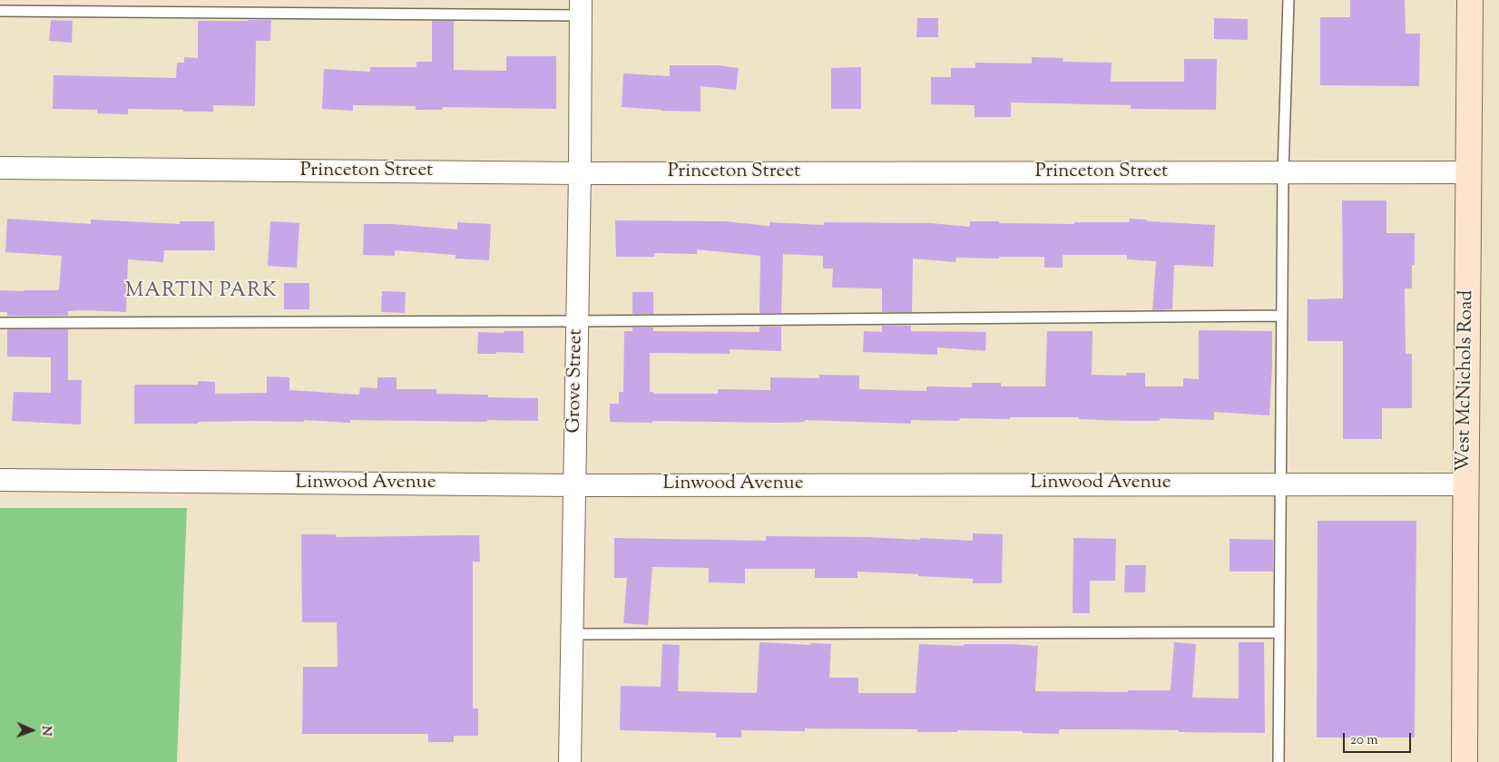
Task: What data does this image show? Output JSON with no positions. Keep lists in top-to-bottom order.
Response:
{
  "streets": {
    "main road": ["West McNichols Road"],
    "street": ["Princeton Street", "Grove Street", "Linwood Avenue"]
  },
  "crossings": [
    ["Princeton Street", "Grove Street"],
    ["Princeton Street", "West McNichols Road"],
    ["Grove Street", "Linwood Avenue"],
    ["West McNichols Road", "Linwood Avenue"]
  ],
  "districts": ["MARTIN PARK"],
  "scale_bar": "20 m",
  "north": "right"
}
